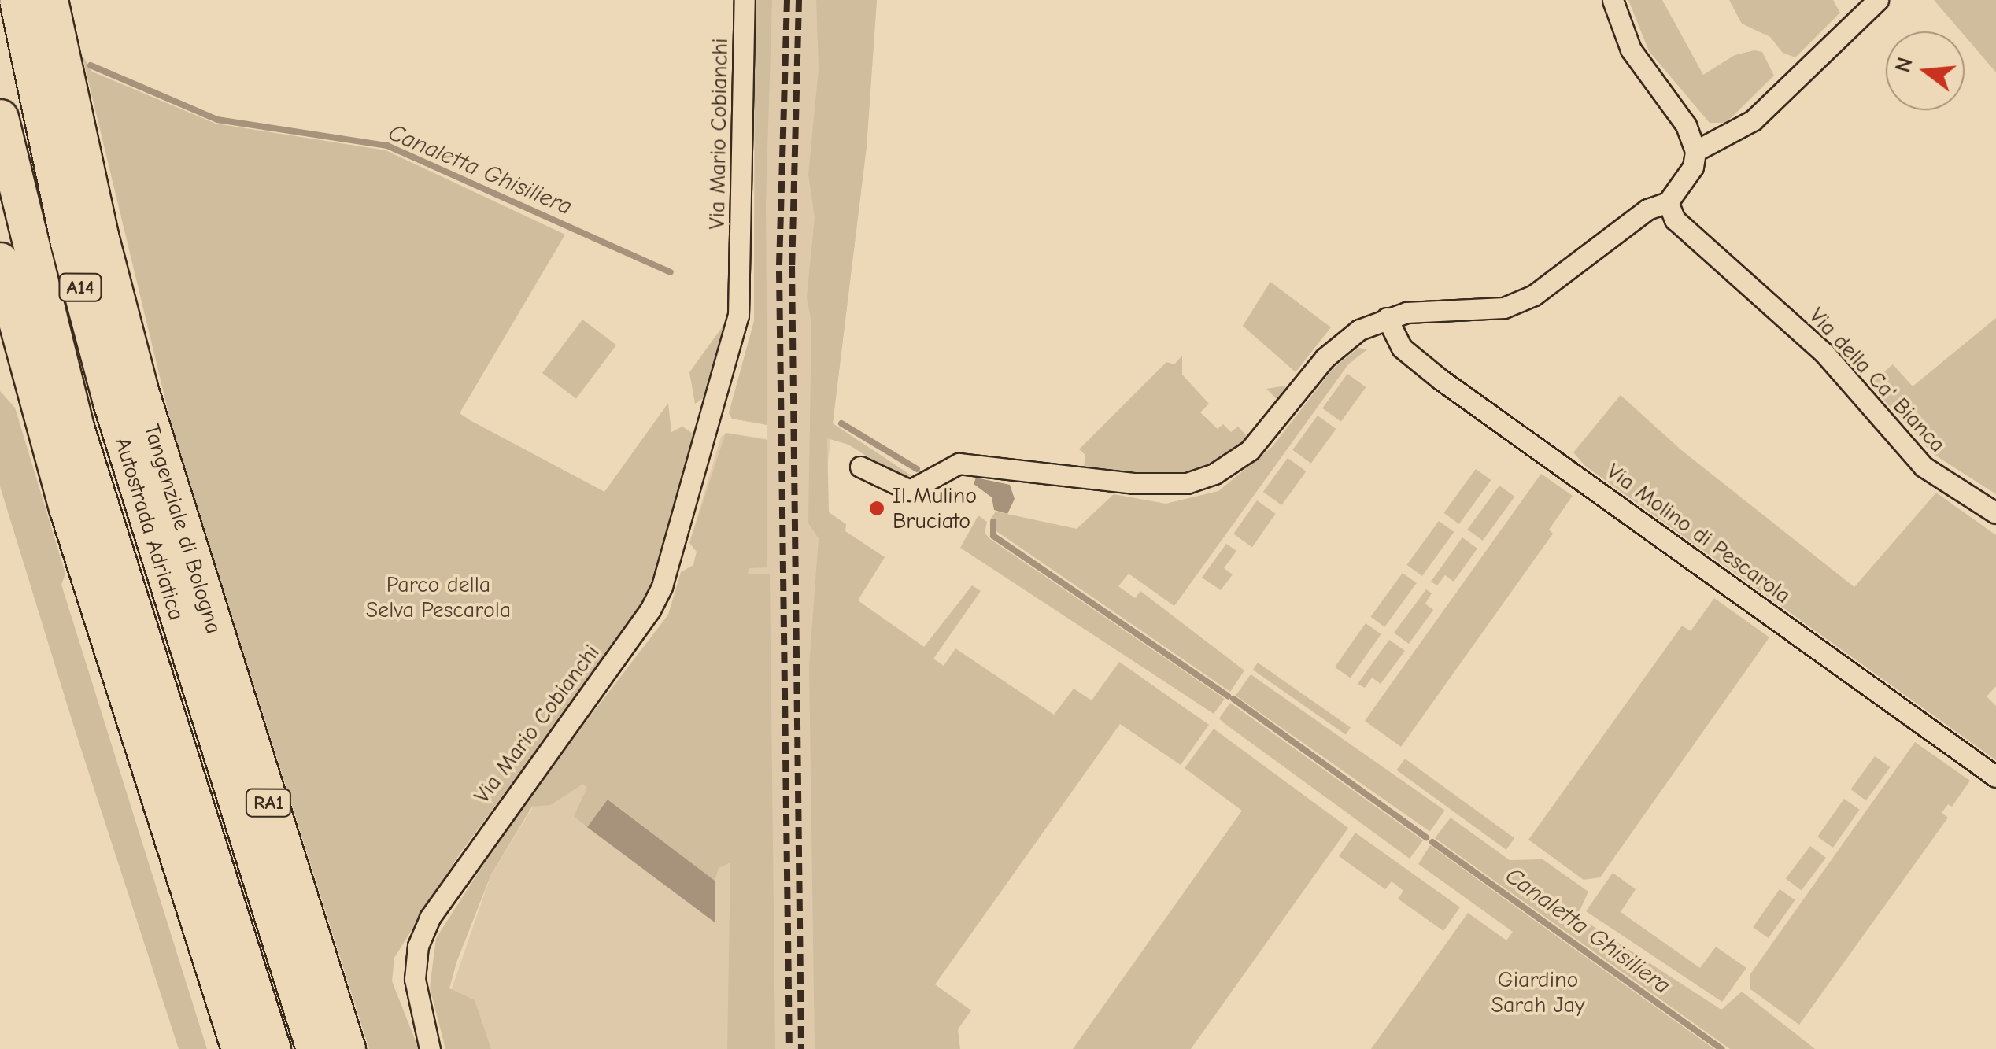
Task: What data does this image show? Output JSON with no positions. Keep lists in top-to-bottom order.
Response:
{
  "streets": {
    "highway": [
      "A14",
      "Autostrada Adriatica",
      "Tangenziale di Bologna",
      "RA1"
    ],
    "street": ["Via Mario Cobianchi", "Via della Ca' Bianca", "Via Molino di Pescarola"]
  },
  "water": ["Canaletta Ghisiliera"],
  "parks": ["Parco della Selva Pescarola", "Giardino Sarah Jay"],
  "places": ["Il Mulino Bruciato"],
  "north": "left"
}
